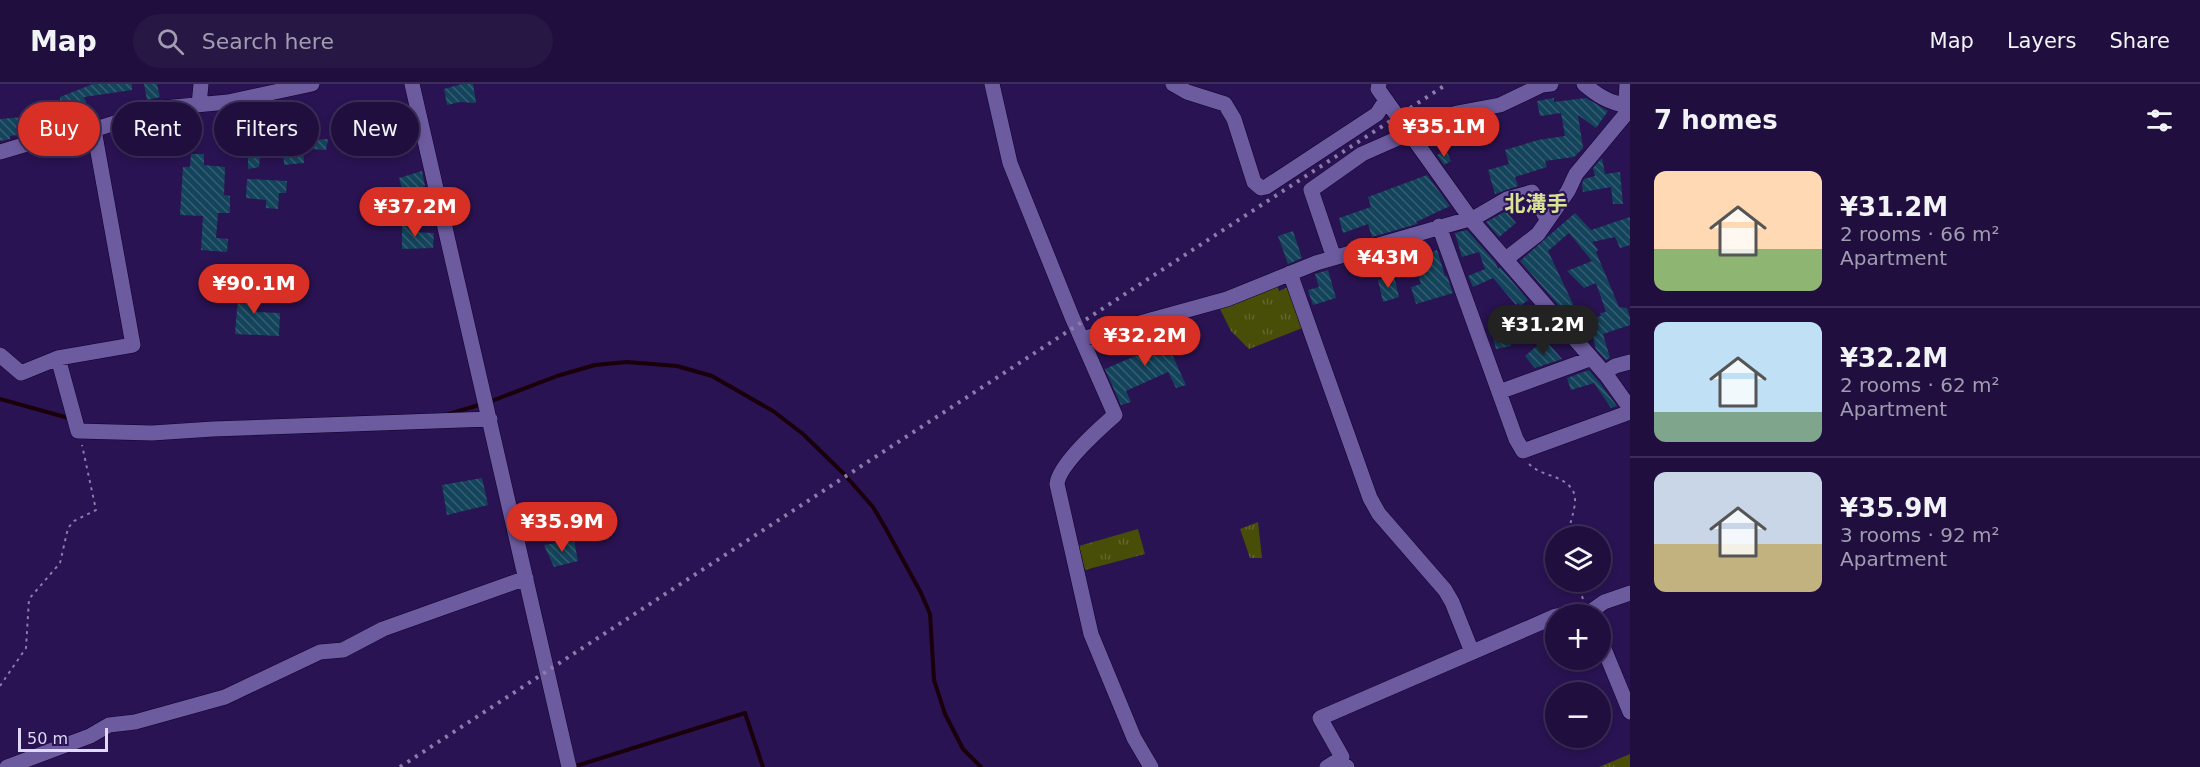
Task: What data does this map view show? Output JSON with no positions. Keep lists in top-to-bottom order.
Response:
{
  "districts": ["北溝手"],
  "scale_bar": "50 m",
  "page": {
    "header": "Map",
    "search": "Search here",
    "nav": ["Map", "Layers", "Share"],
    "heading": "7 homes",
    "chip": [
      "Buy",
      "Rent",
      "Filters",
      "New"
    ],
    "price": [
      "¥35.1M",
      "¥37.2M",
      "¥43M",
      "¥90.1M",
      "¥31.2M",
      "¥32.2M",
      "¥35.9M"
    ],
    "list": [
      {
        "name": "¥31.2M",
        "note": "2 rooms · 66 m² · Apartment"
      },
      {
        "name": "¥32.2M",
        "note": "2 rooms · 62 m² · Apartment"
      },
      {
        "name": "¥35.9M",
        "note": "3 rooms · 92 m² · Apartment"
      }
    ],
    "map_buttons": ["+", "−"],
    "scale": "50 m"
  }
}
